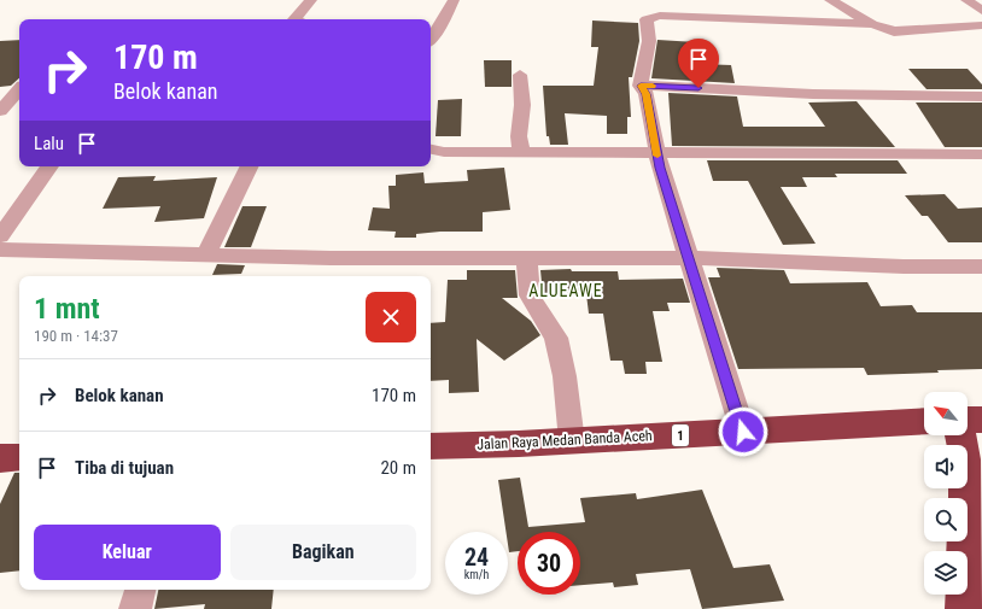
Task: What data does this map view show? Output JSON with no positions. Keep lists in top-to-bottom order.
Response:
{
  "streets": {
    "highway": ["1", "Jalan Raya Medan Banda Aceh"]
  },
  "districts": ["ALUEAWE"],
  "north": "top left",
  "page": {
    "turn": ["170 m", "Belok kanan"],
    "then": "Lalu",
    "heading": ["1 mnt", "190 m · 14:37"],
    "list": [
      {
        "name": "Belok kanan",
        "value": "170 m"
      },
      {
        "name": "Tiba di tujuan",
        "value": "20 m"
      }
    ],
    "buttons": ["Keluar", "Bagikan"],
    "speed": "24 km/h",
    "limit": "30"
  }
}
